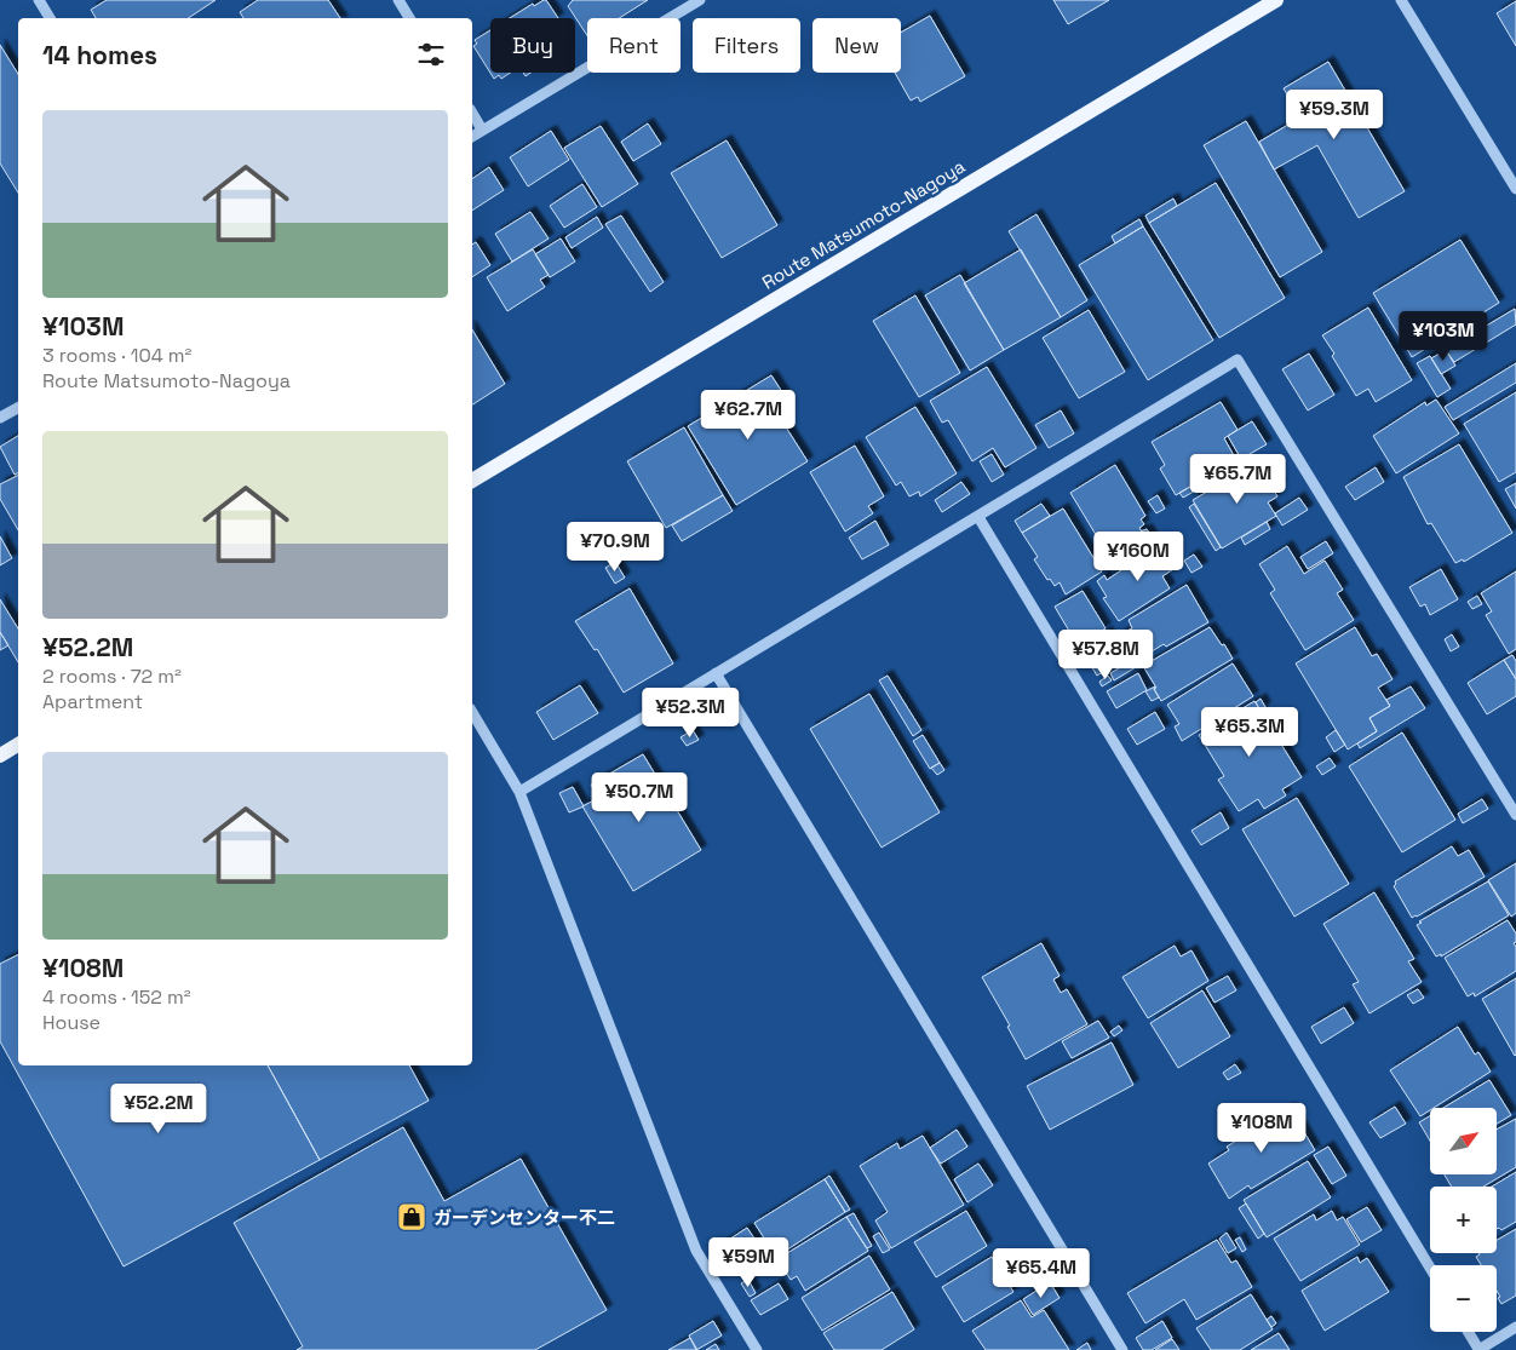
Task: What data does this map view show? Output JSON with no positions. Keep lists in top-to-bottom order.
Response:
{
  "streets": {
    "main road": ["Route Matsumoto-Nagoya"]
  },
  "places": {
    "shop": ["ガーデンセンター不二"]
  },
  "north": "top right",
  "page": {
    "chip": [
      "Buy",
      "Rent",
      "Filters",
      "New"
    ],
    "heading": "14 homes",
    "price": [
      "¥59.3M",
      "¥103M",
      "¥62.7M",
      "¥65.7M",
      "¥70.9M",
      "¥160M",
      "¥57.8M",
      "¥52.3M",
      "¥65.3M",
      "¥50.7M",
      "¥52.2M",
      "¥108M",
      "¥59M",
      "¥65.4M"
    ],
    "list": [
      {
        "name": "¥103M",
        "note": "3 rooms · 104 m² · Route Matsumoto-Nagoya"
      },
      {
        "name": "¥52.2M",
        "note": "2 rooms · 72 m² · Apartment"
      },
      {
        "name": "¥108M",
        "note": "4 rooms · 152 m² · House"
      }
    ],
    "map_buttons": ["+", "−"]
  }
}
